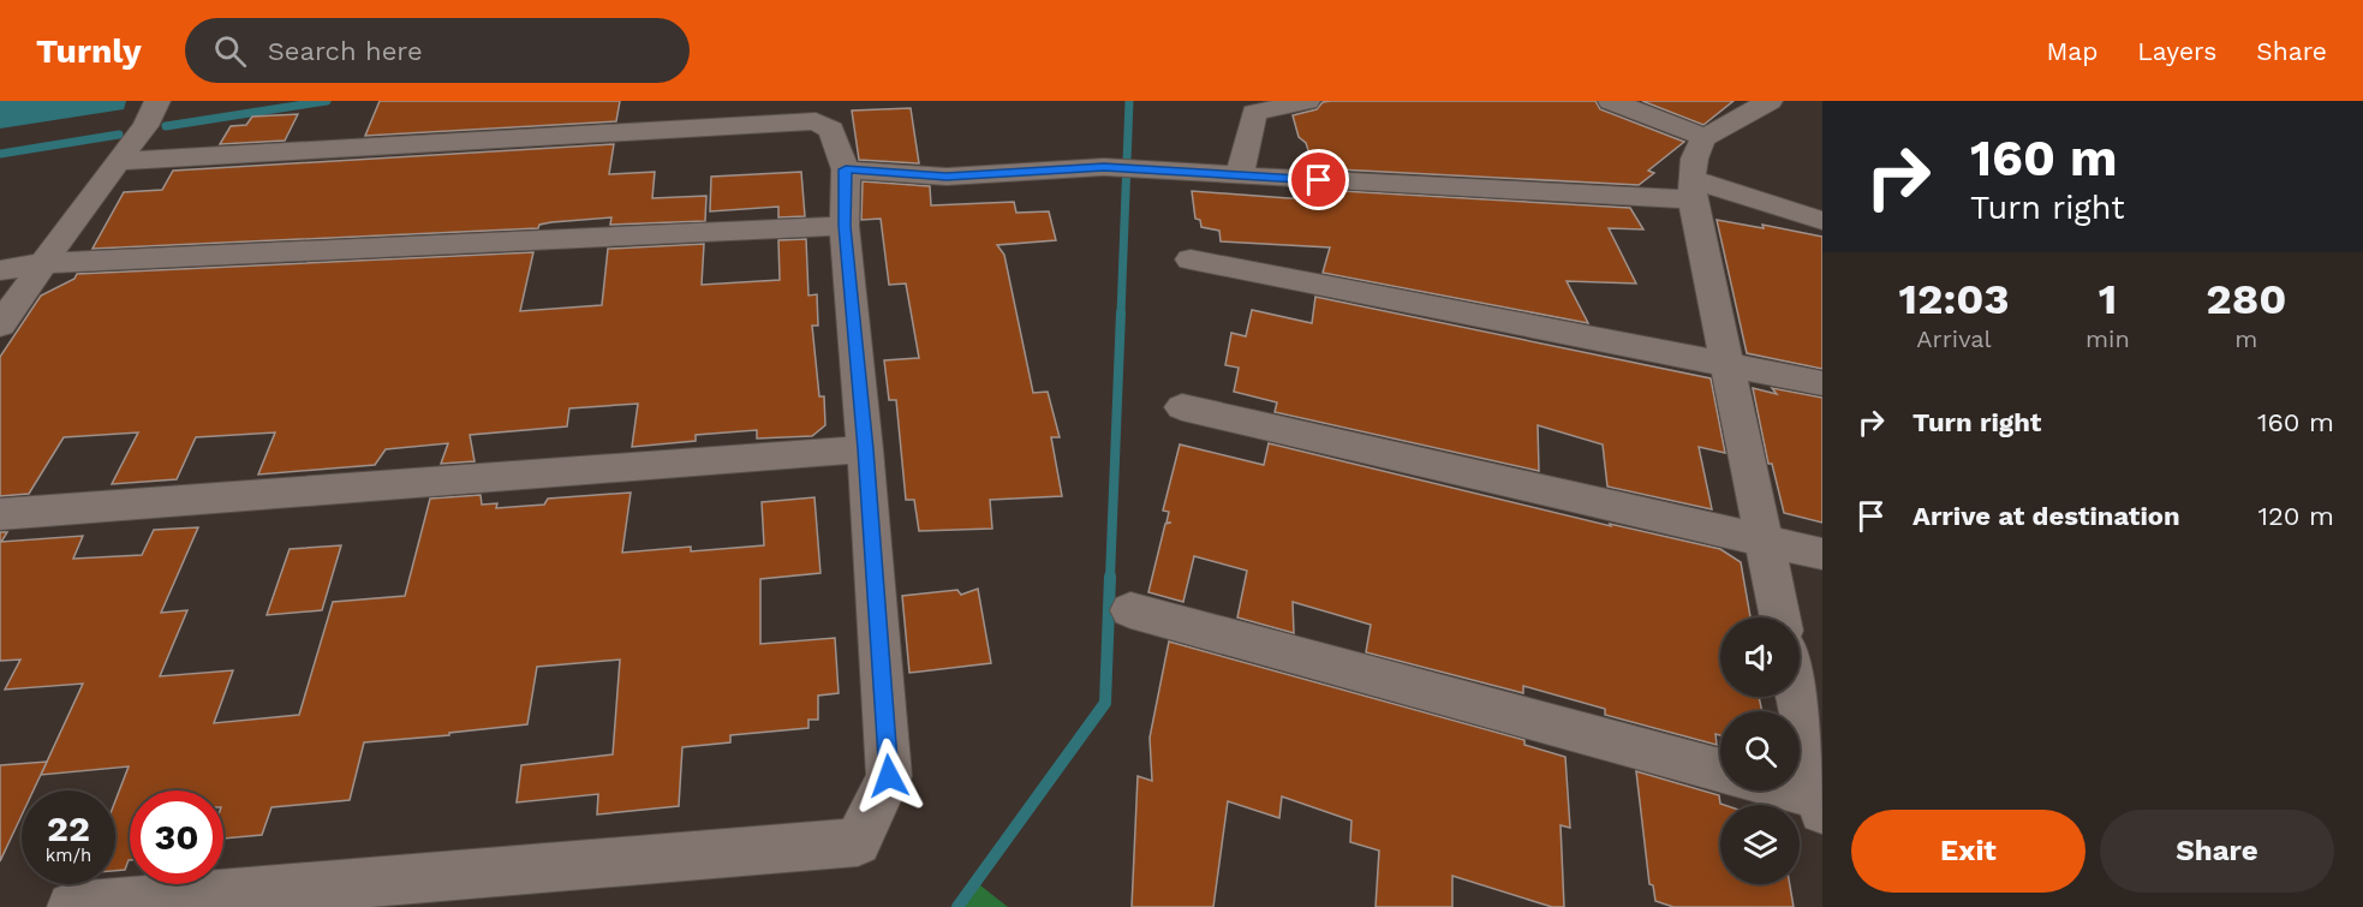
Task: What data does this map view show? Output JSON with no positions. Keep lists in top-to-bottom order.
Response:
{
  "page": {
    "header": "Turnly",
    "search": "Search here",
    "nav": ["Map", "Layers", "Share"],
    "turn": ["160 m", "Turn right"],
    "eta": [
      "12:03",
      "Arrival",
      "1",
      "min",
      "280",
      "m"
    ],
    "list": [
      {
        "name": "Turn right",
        "value": "160 m"
      },
      {
        "name": "Arrive at destination",
        "value": "120 m"
      }
    ],
    "speed": "22 km/h",
    "limit": "30",
    "buttons": ["Exit", "Share"]
  }
}
